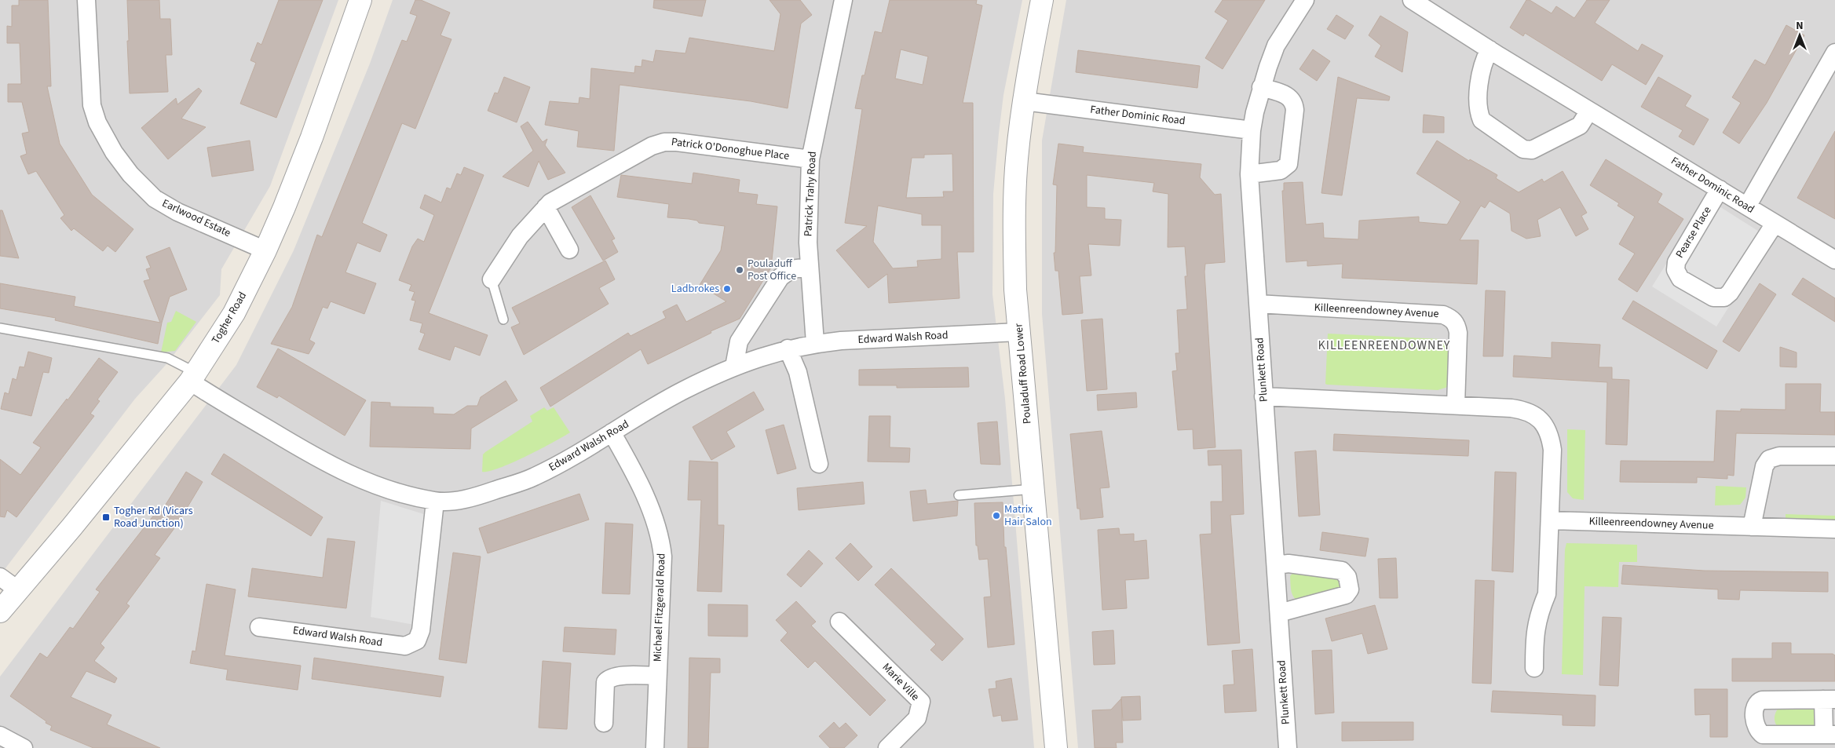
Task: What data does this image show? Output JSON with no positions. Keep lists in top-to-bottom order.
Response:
{
  "streets": {
    "street": [
      "Father Dominic Road",
      "Patrick O'Donoghue Place",
      "Patrick Trahy Road",
      "Earlwood Estate",
      "Pearse Place",
      "Killeenreendowney Avenue",
      "Togher Road",
      "Edward Walsh Road",
      "Plunkett Road",
      "Pouladuff Road Lower",
      "Michael Fitzgerald Road",
      "Marie Ville"
    ]
  },
  "crossings": [
    ["Father Dominic Road", "Pearse Place"],
    ["Father Dominic Road", "Pouladuff Road Lower"],
    ["Patrick O'Donoghue Place", "Patrick Trahy Road"],
    ["Patrick Trahy Road", "Edward Walsh Road"],
    ["Earlwood Estate", "Togher Road"],
    ["Killeenreendowney Avenue", "Plunkett Road"],
    ["Togher Road", "Edward Walsh Road"],
    ["Edward Walsh Road", "Pouladuff Road Lower"],
    ["Edward Walsh Road", "Michael Fitzgerald Road"]
  ],
  "districts": ["KILLEENREENDOWNEY"],
  "places": {
    "other": ["Pouladuff Post Office", "Ladbrokes", "Matrix Hair Salon"],
    "transit": ["Togher Rd (Vicars Road Junction)"]
  },
  "north": "top"
}
